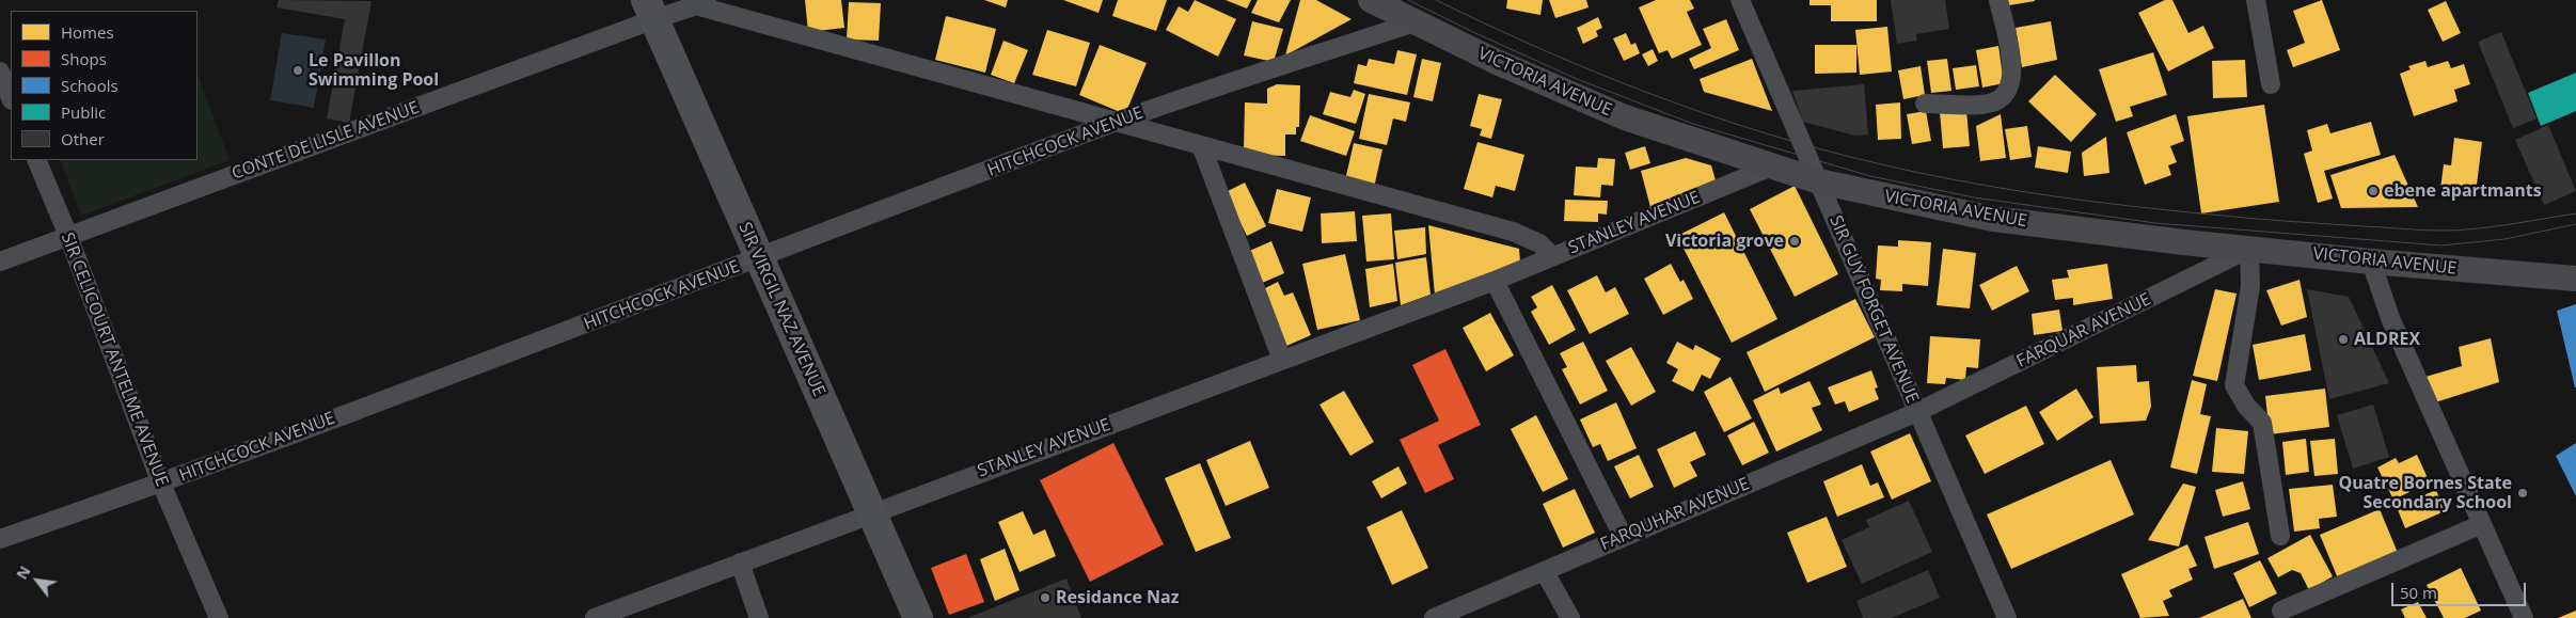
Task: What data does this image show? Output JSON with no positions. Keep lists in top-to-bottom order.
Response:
{
  "streets": {
    "main road": ["VICTORIA AVENUE", "SIR VIRGIL NAZ AVENUE"],
    "street": [
      "CONTE DE LISLE AVENUE",
      "HITCHCOCK AVENUE",
      "STANLEY AVENUE",
      "SIR GUY FORGET AVENUE",
      "FARQUAR AVENUE",
      "SIR CELICOURT ANTELME AVENUE",
      "FARQUHAR AVENUE"
    ]
  },
  "crossings": [
    ["VICTORIA AVENUE", "HITCHCOCK AVENUE"],
    ["VICTORIA AVENUE", "STANLEY AVENUE"],
    ["VICTORIA AVENUE", "SIR GUY FORGET AVENUE"],
    ["VICTORIA AVENUE", "FARQUAR AVENUE"],
    ["CONTE DE LISLE AVENUE", "SIR VIRGIL NAZ AVENUE"],
    ["CONTE DE LISLE AVENUE", "SIR CELICOURT ANTELME AVENUE"],
    ["HITCHCOCK AVENUE", "SIR VIRGIL NAZ AVENUE"],
    ["HITCHCOCK AVENUE", "SIR CELICOURT ANTELME AVENUE"],
    ["STANLEY AVENUE", "SIR VIRGIL NAZ AVENUE"],
    ["SIR GUY FORGET AVENUE", "FARQUAR AVENUE"],
    ["SIR GUY FORGET AVENUE", "FARQUHAR AVENUE"],
    ["FARQUAR AVENUE", "FARQUHAR AVENUE"]
  ],
  "places": [
    "Le Pavillon Swimming Pool",
    "ebene apartmants",
    "Victoria grove",
    "ALDREX",
    "Quatre Bornes State Secondary School",
    "Residance Naz"
  ],
  "legend": [
    "Homes",
    "Shops",
    "Schools",
    "Public",
    "Other"
  ],
  "scale_bar": "50 m",
  "north": "top left"
}
